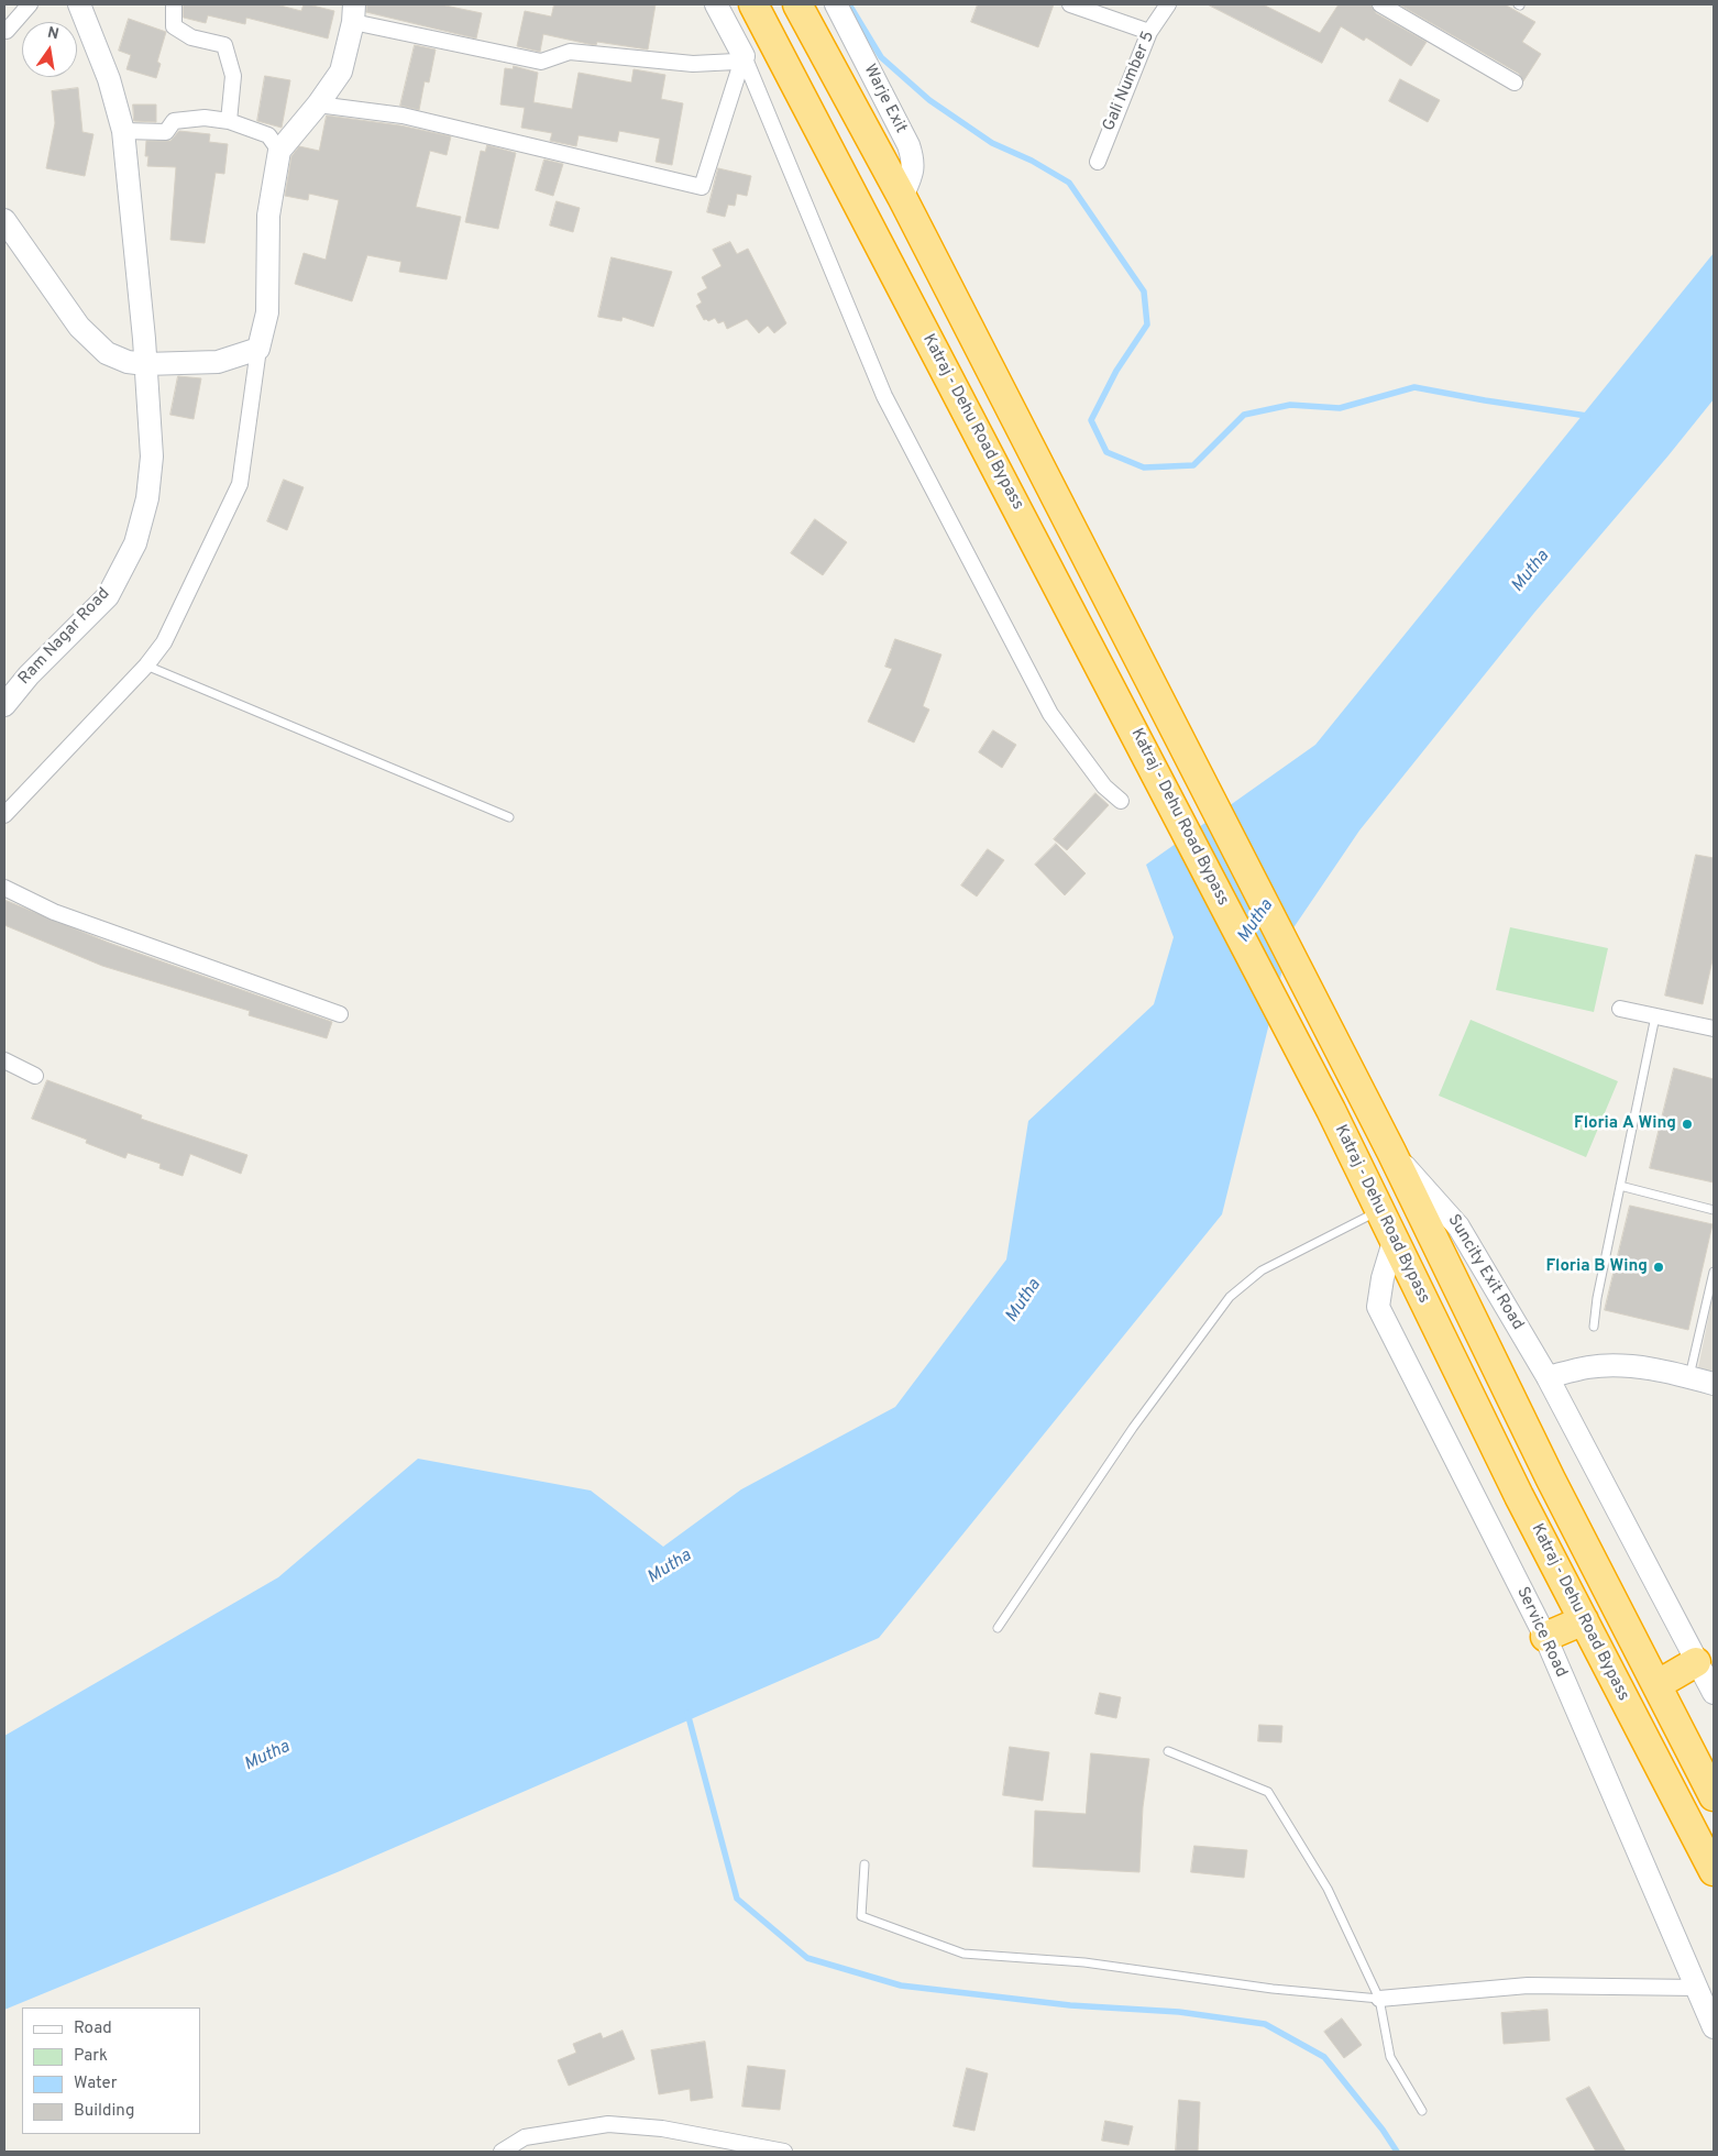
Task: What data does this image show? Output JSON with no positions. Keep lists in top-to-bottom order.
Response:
{
  "streets": {
    "highway": ["Katraj - Dehu Road Bypass"],
    "street": [
      "Gali Number 5",
      "Warje Exit",
      "Ram Nagar Road",
      "Suncity Exit Road",
      "Service Road"
    ]
  },
  "crossings": [
    ["Katraj - Dehu Road Bypass", "Service Road"]
  ],
  "water": ["Mutha"],
  "places": ["Floria A Wing", "Floria B Wing"],
  "legend": [
    "Road",
    "Park",
    "Water",
    "Building"
  ],
  "north": "top"
}
